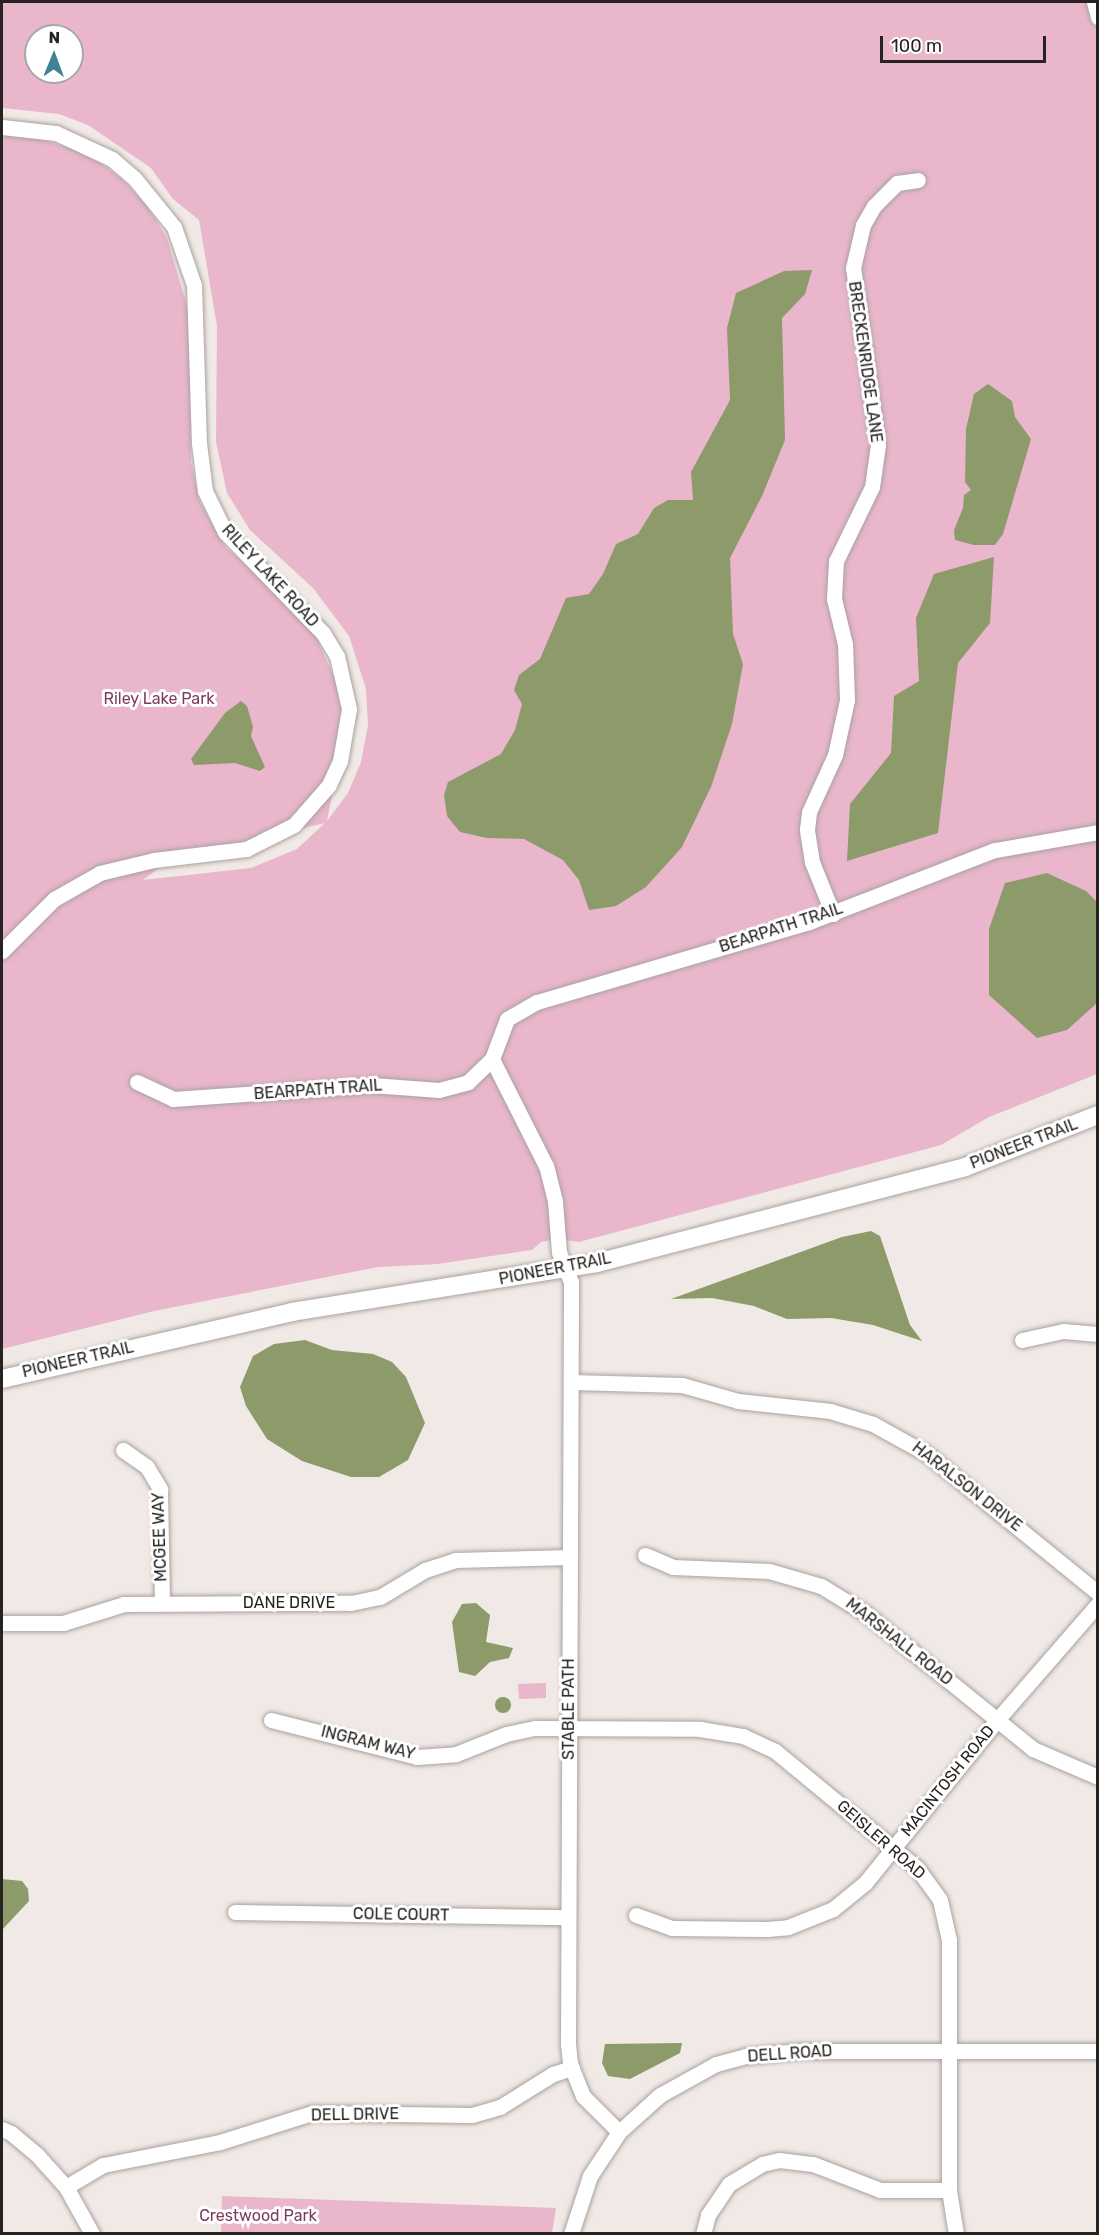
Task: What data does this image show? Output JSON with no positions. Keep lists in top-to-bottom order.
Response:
{
  "streets": {
    "main road": ["PIONEER TRAIL"],
    "street": [
      "BRECKENRIDGE LANE",
      "RILEY LAKE ROAD",
      "BEARPATH TRAIL",
      "HARALSON DRIVE",
      "MCGEE WAY",
      "DANE DRIVE",
      "MARSHALL ROAD",
      "STABLE PATH",
      "INGRAM WAY",
      "MACINTOSH ROAD",
      "GEISLER ROAD",
      "COLE COURT",
      "DELL ROAD",
      "DELL DRIVE"
    ]
  },
  "crossings": [
    ["BRECKENRIDGE LANE", "BEARPATH TRAIL"],
    ["PIONEER TRAIL", "STABLE PATH"],
    ["HARALSON DRIVE", "STABLE PATH"],
    ["MCGEE WAY", "DANE DRIVE"],
    ["DANE DRIVE", "STABLE PATH"],
    ["MARSHALL ROAD", "MACINTOSH ROAD"],
    ["STABLE PATH", "INGRAM WAY"],
    ["STABLE PATH", "GEISLER ROAD"],
    ["STABLE PATH", "COLE COURT"],
    ["STABLE PATH", "DELL ROAD"],
    ["STABLE PATH", "DELL DRIVE"],
    ["INGRAM WAY", "GEISLER ROAD"],
    ["MACINTOSH ROAD", "GEISLER ROAD"],
    ["GEISLER ROAD", "DELL ROAD"]
  ],
  "parks": ["Riley Lake Park", "Crestwood Park"],
  "scale_bar": "100 m",
  "north": "top"
}
